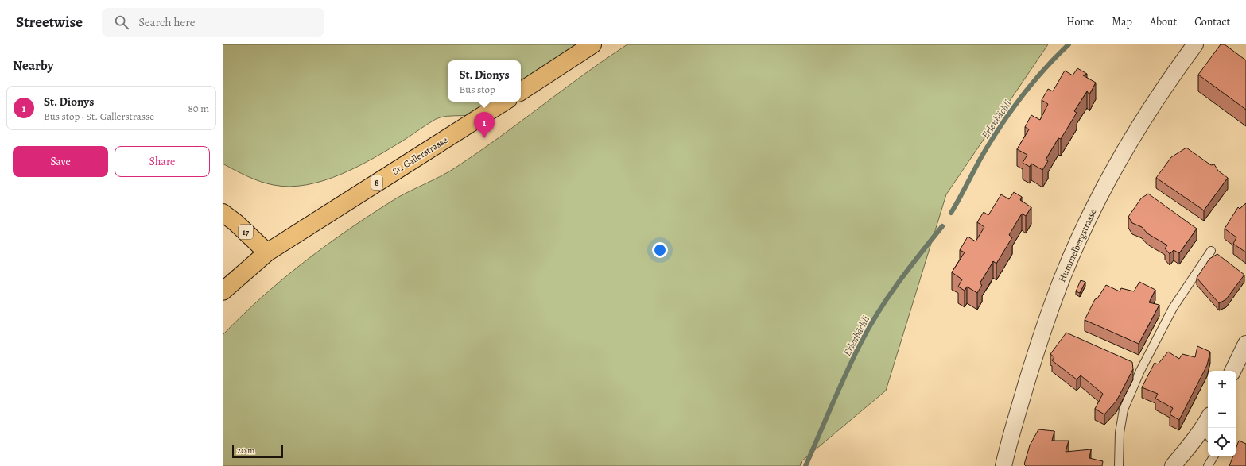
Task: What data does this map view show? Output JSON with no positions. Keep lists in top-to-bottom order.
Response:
{
  "streets": {
    "main road": ["St. Gallerstrasse", "8", "17"],
    "street": ["Hummelbergstrasse"]
  },
  "crossings": [
    ["St. Gallerstrasse", "8"],
    ["St. Gallerstrasse", "17"],
    ["8", "17"]
  ],
  "water": ["Erlenbächli"],
  "scale_bar": "20 m",
  "page": {
    "header": "Streetwise",
    "search": "Search here",
    "nav": [
      "Home",
      "Map",
      "About",
      "Contact"
    ],
    "heading": "Nearby",
    "popup": ["St. Dionys", "Bus stop"],
    "list": [
      {
        "mark": "1",
        "name": "St. Dionys",
        "note": "Bus stop · St. Gallerstrasse",
        "value": "80 m"
      }
    ],
    "pins": "1",
    "buttons": ["Save", "Share"],
    "map_buttons": ["+", "−"],
    "scale": "20 m"
  }
}
